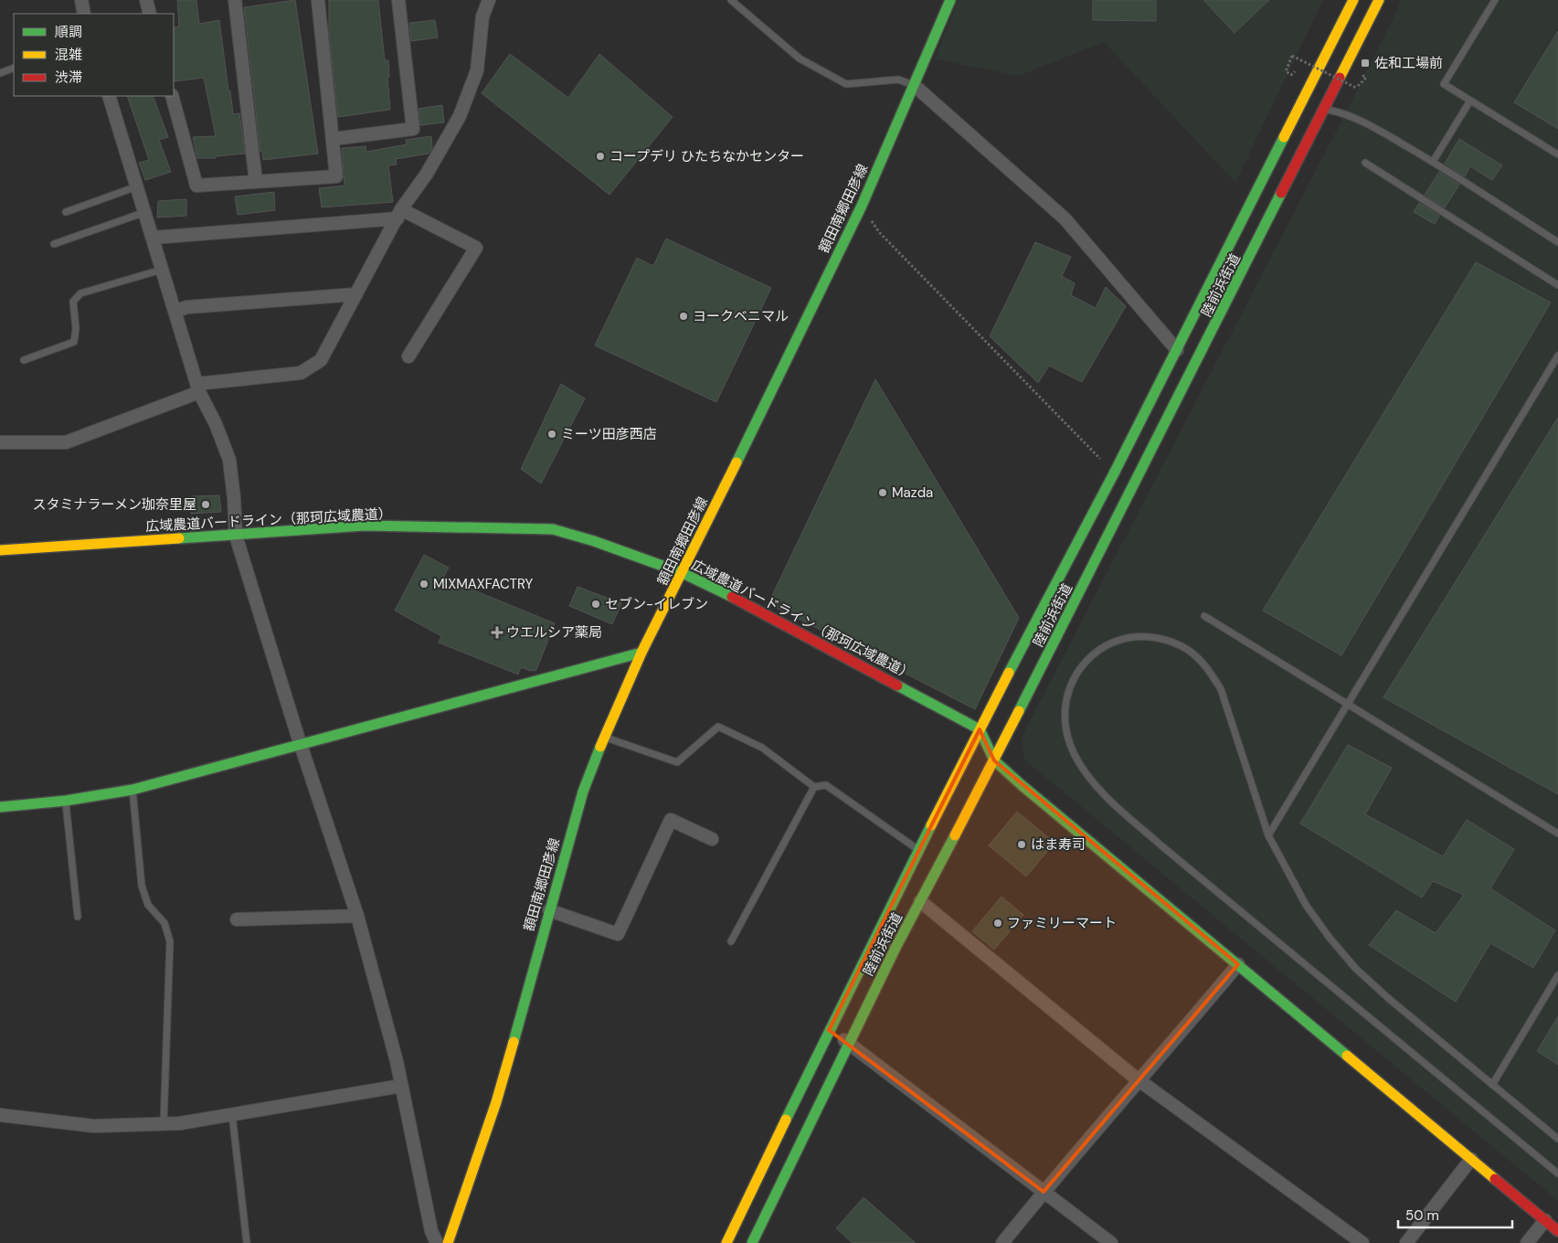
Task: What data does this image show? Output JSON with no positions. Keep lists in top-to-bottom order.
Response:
{
  "streets": {
    "main road": ["額田南郷田彦線", "陸前浜街道", "広域農道バードライン（那珂広域農道）"]
  },
  "crossings": [
    ["額田南郷田彦線", "広域農道バードライン（那珂広域農道）"],
    ["陸前浜街道", "広域農道バードライン（那珂広域農道）"]
  ],
  "places": {
    "transit": ["佐和工場前"],
    "other": [
      "コープデリ ひたちなかセンター",
      "ヨークベニマル",
      "ミーツ田彦西店",
      "Mazda",
      "スタミナラーメン珈奈里屋",
      "MIXMAXFACTRY",
      "セブン-イレブン",
      "はま寿司",
      "ファミリーマート"
    ],
    "health": ["ウエルシア薬局"]
  },
  "legend": ["順調", "混雑", "渋滞"],
  "scale_bar": "50 m"
}
